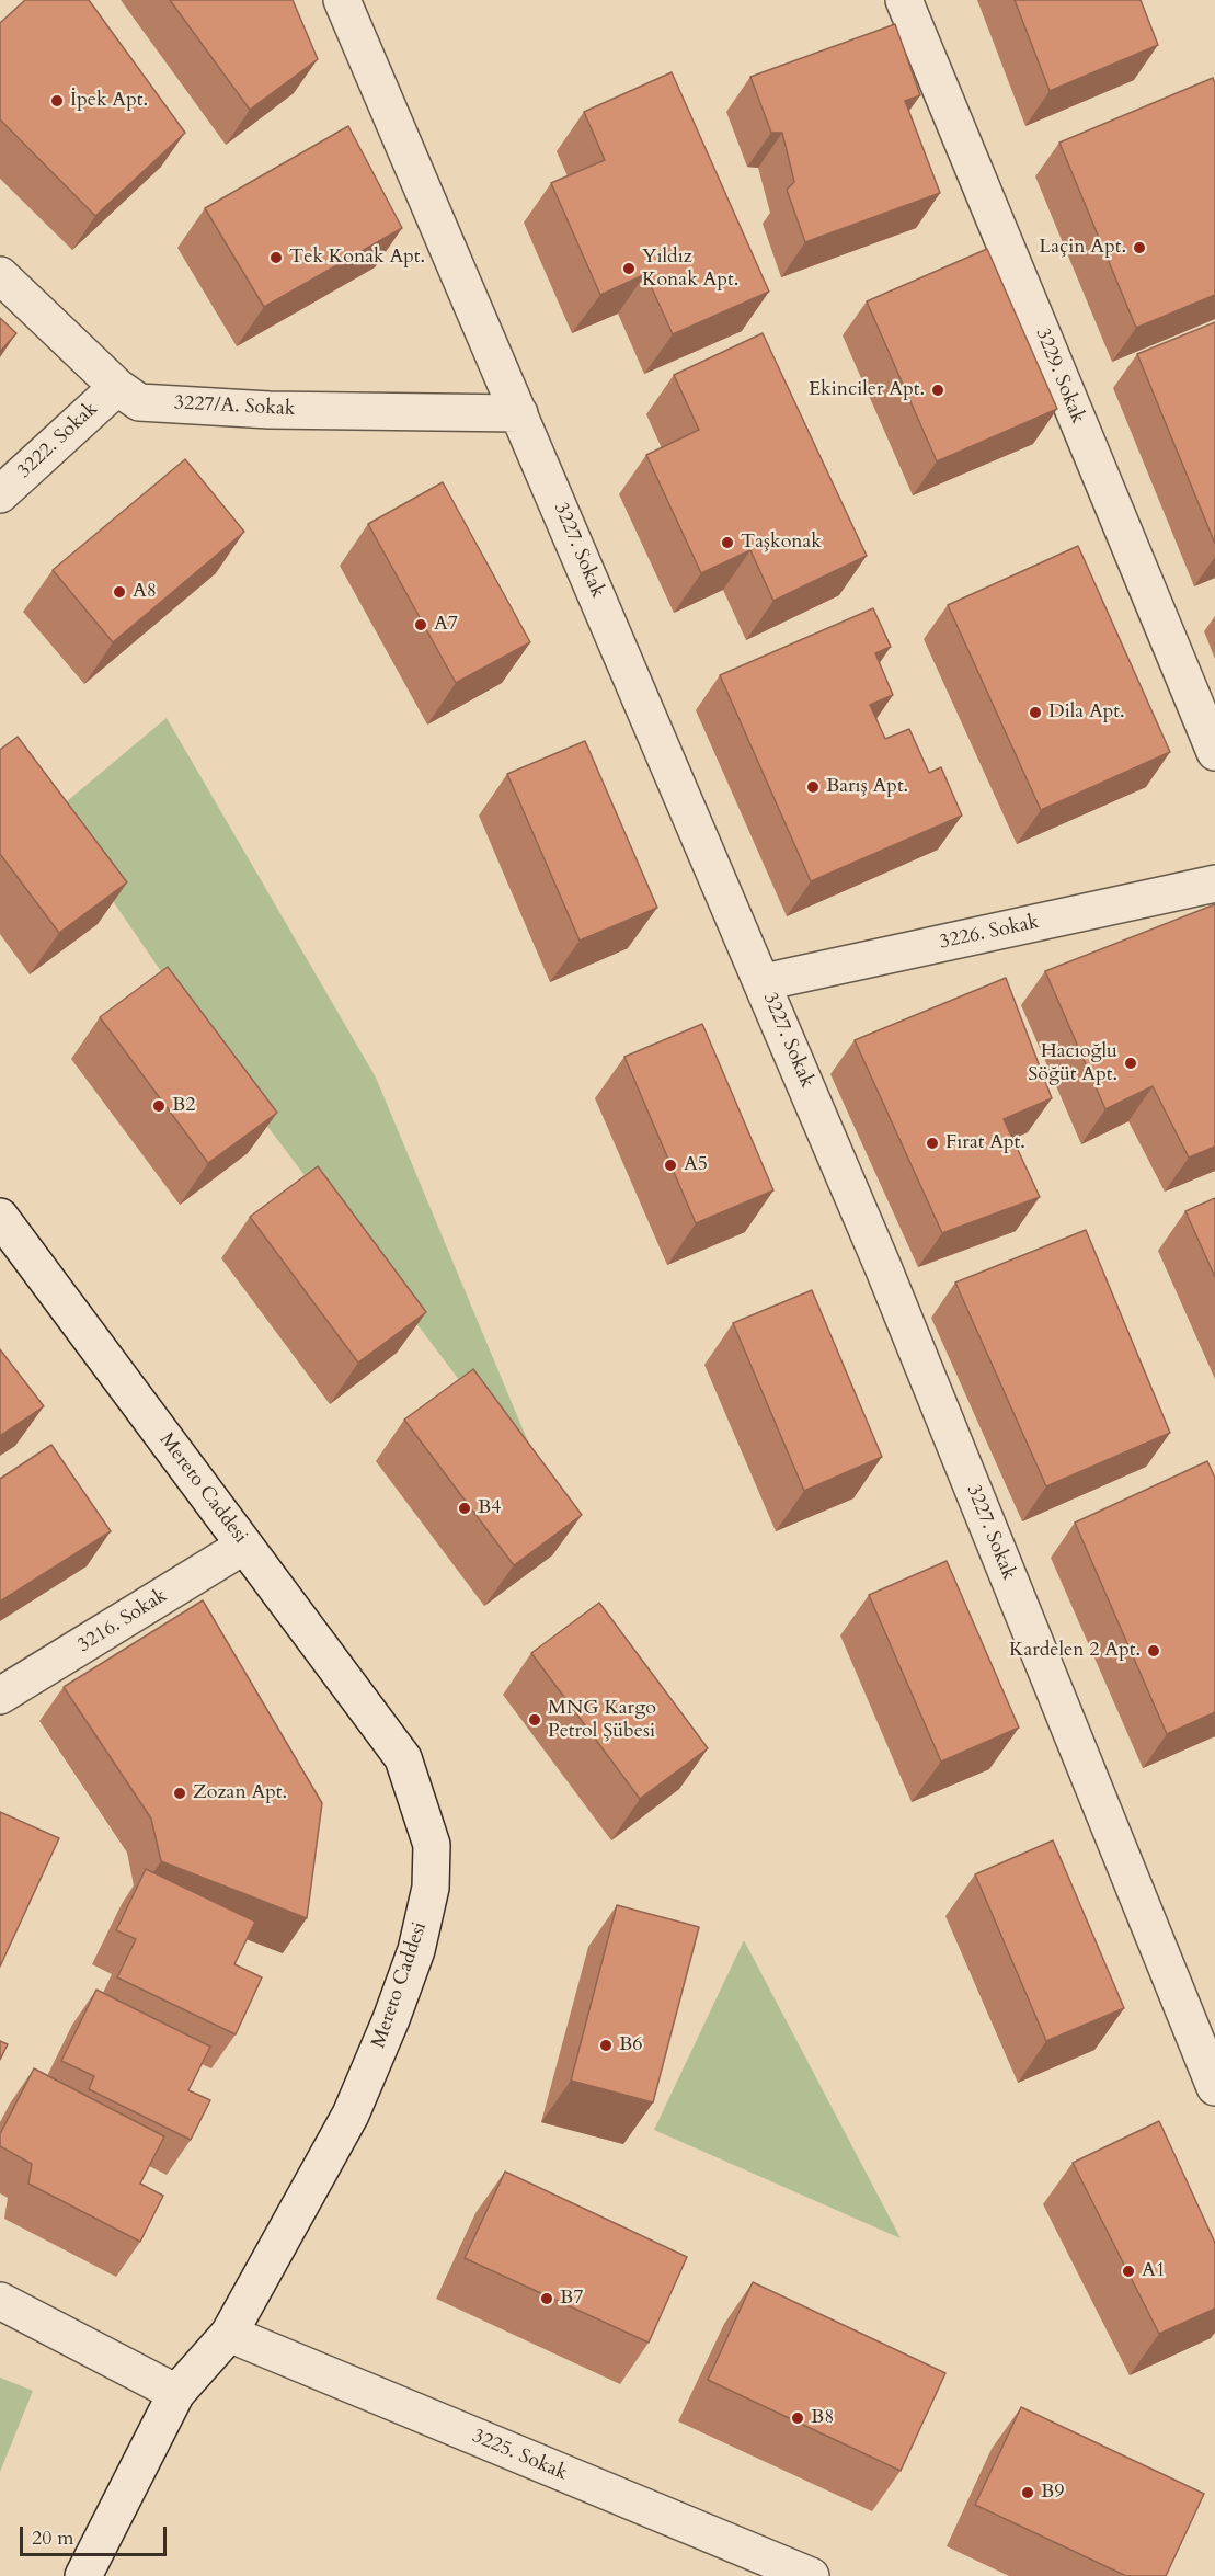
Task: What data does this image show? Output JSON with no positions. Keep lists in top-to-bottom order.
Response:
{
  "streets": {
    "street": [
      "3229. Sokak",
      "3227/A. Sokak",
      "3222. Sokak",
      "3227. Sokak",
      "3226. Sokak",
      "Mereto Caddesi",
      "3216. Sokak",
      "3225. Sokak"
    ]
  },
  "crossings": [
    ["3227/A. Sokak", "3222. Sokak"],
    ["3227/A. Sokak", "3227. Sokak"],
    ["3227. Sokak", "3226. Sokak"],
    ["Mereto Caddesi", "3216. Sokak"],
    ["Mereto Caddesi", "3225. Sokak"]
  ],
  "places": [
    "İpek Apt.",
    "Laçin Apt.",
    "Tek Konak Apt.",
    "Yıldız Konak Apt.",
    "Ekinciler Apt.",
    "Taşkonak",
    "A8",
    "A7",
    "Dila Apt.",
    "Barış Apt.",
    "Hacıoğlu Söğüt Apt.",
    "B2",
    "Fırat Apt.",
    "A5",
    "B4",
    "Kardelen 2 Apt.",
    "MNG Kargo Petrol Şübesi",
    "Zozan Apt.",
    "B6",
    "A1",
    "B7",
    "B8",
    "B9"
  ],
  "scale_bar": "20 m"
}
